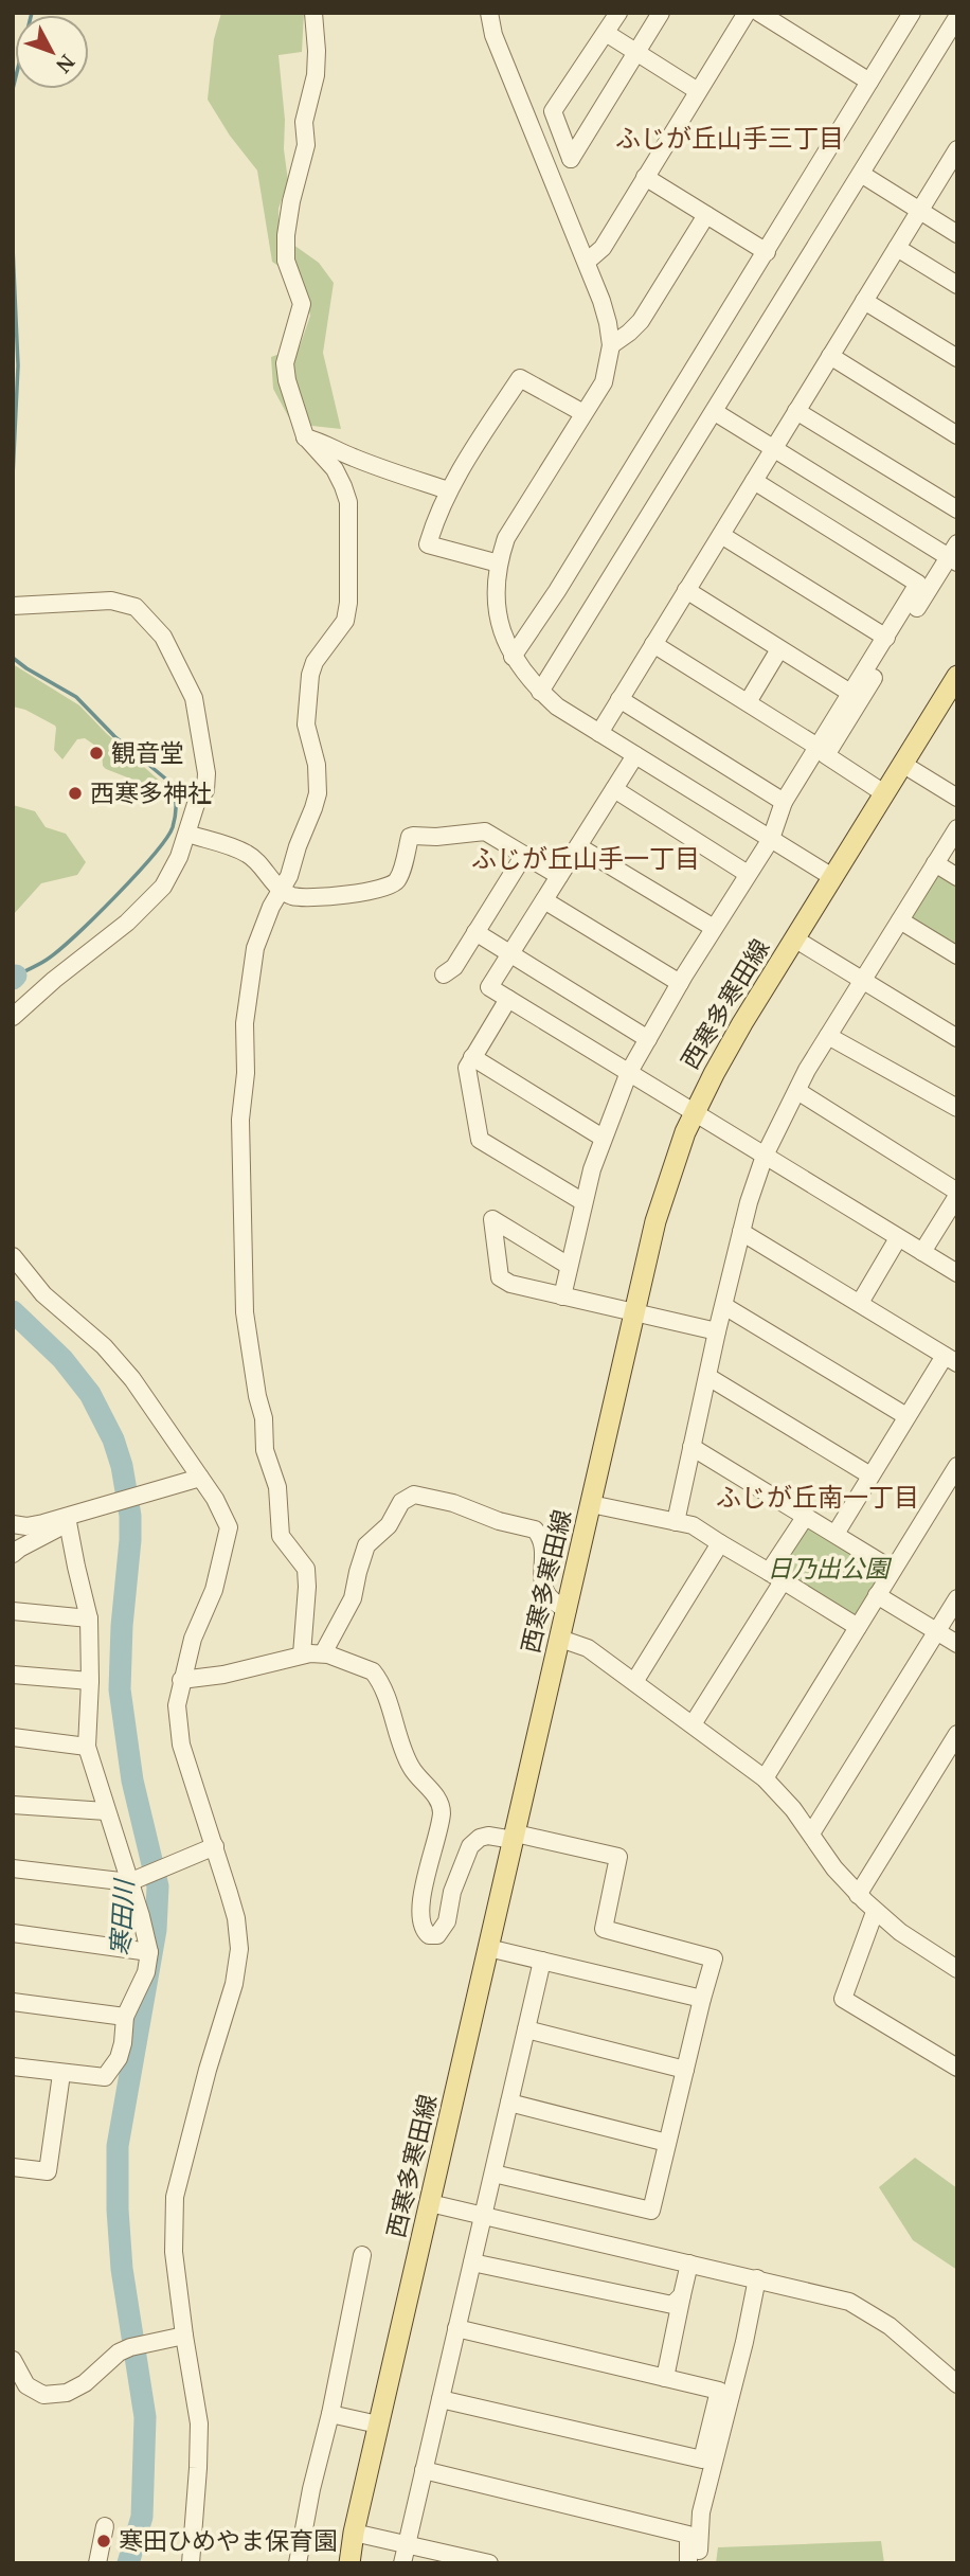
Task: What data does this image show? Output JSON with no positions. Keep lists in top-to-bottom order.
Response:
{
  "streets": {
    "main road": ["西寒多寒田線"]
  },
  "districts": ["ふじが丘山手三丁目", "ふじが丘山手一丁目", "ふじが丘南一丁目"],
  "water": ["寒田川"],
  "parks": ["日乃出公園"],
  "places": ["観音堂", "西寒多神社", "寒田ひめやま保育園"],
  "north": "bottom right"
}
